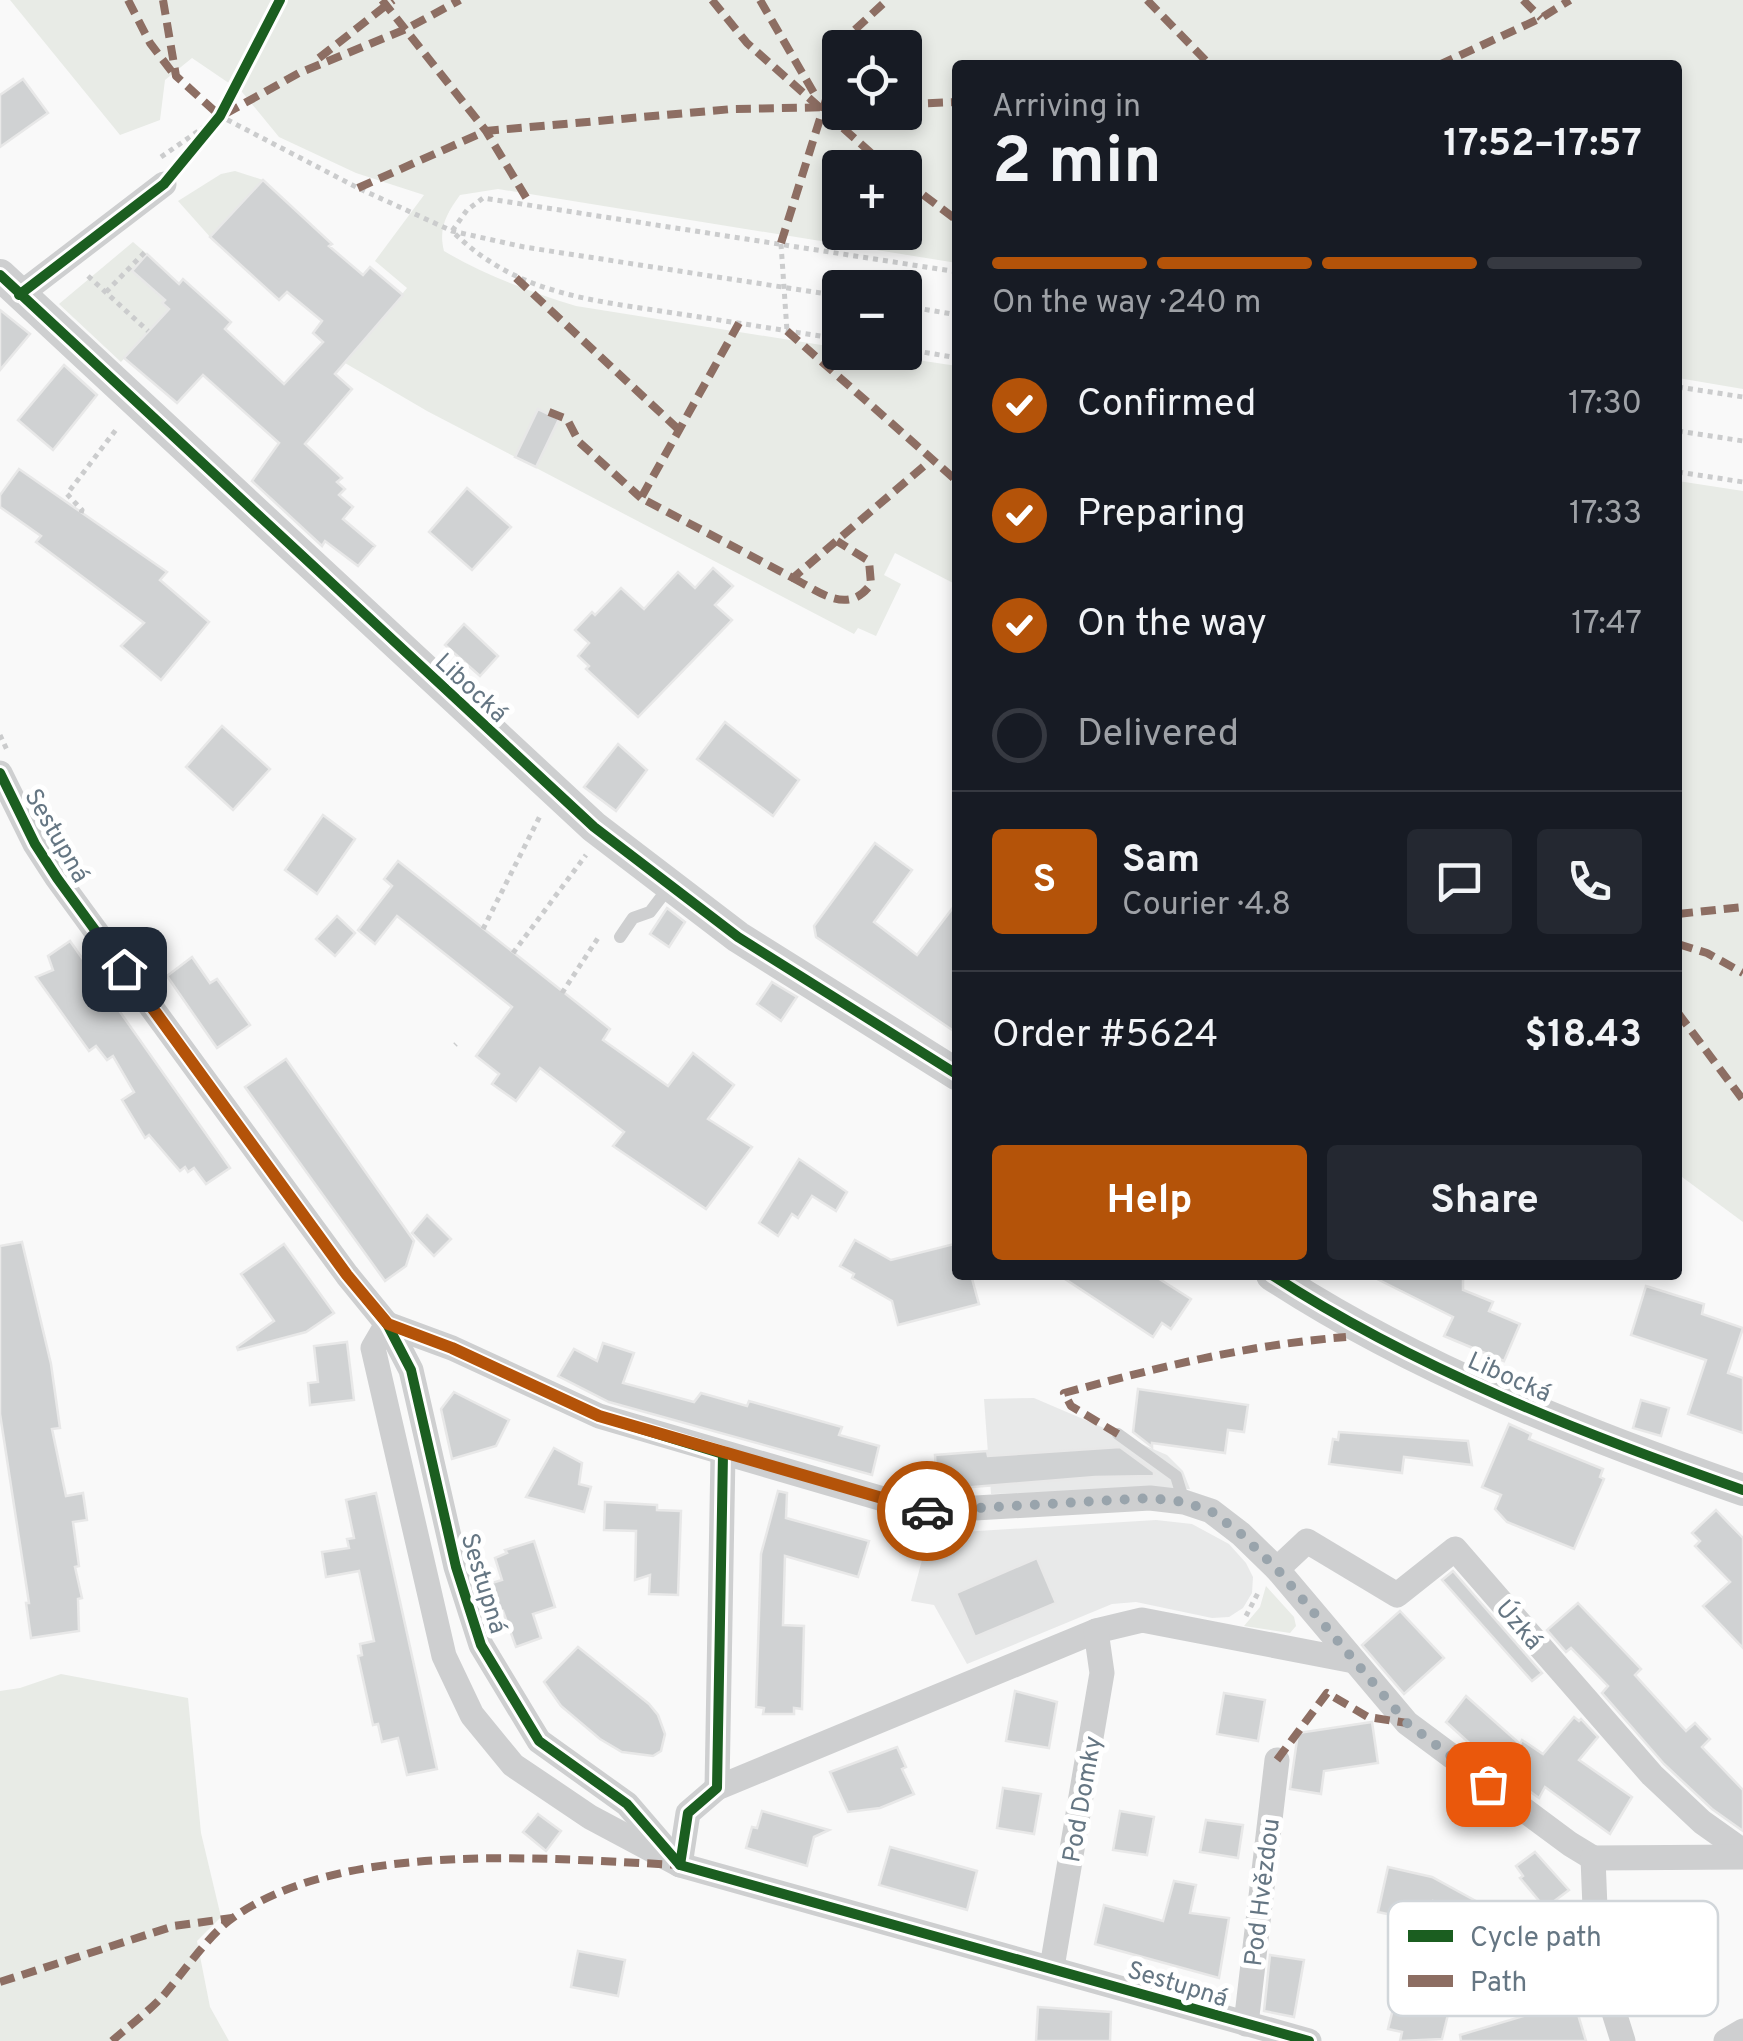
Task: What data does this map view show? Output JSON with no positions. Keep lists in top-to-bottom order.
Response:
{
  "streets": {
    "street": [
      "Libocká",
      "Sestupná",
      "Úzká",
      "Pod Domky",
      "Pod Hvězdou"
    ]
  },
  "crossings": [
    ["Sestupná", "Pod Domky"],
    ["Sestupná", "Pod Hvězdou"]
  ],
  "legend": ["Cycle path", "Path"],
  "page": {
    "map_buttons": ["+", "−"],
    "heading": ["2 min", "Arriving in", "17:52–17:57"],
    "panel": [
      "Sam",
      "Courier · 4.8",
      "Order #5624",
      "$18.43"
    ],
    "bar": "On the way · 240 m",
    "list": [
      ["Confirmed", "17:30"],
      ["Preparing", "17:33"],
      ["On the way", "17:47"],
      "Delivered"
    ],
    "round": "S",
    "buttons": ["Help", "Share"]
  }
}
